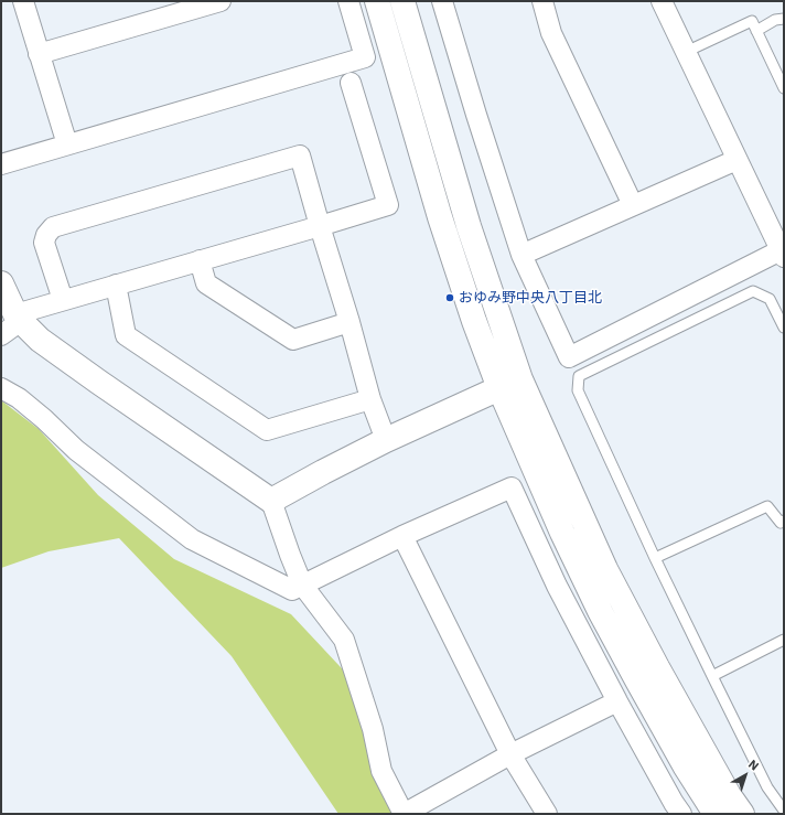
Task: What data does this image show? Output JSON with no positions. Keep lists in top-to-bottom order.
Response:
{
  "places": ["おゆみ野中央八丁目北"],
  "north": "top right"
}
